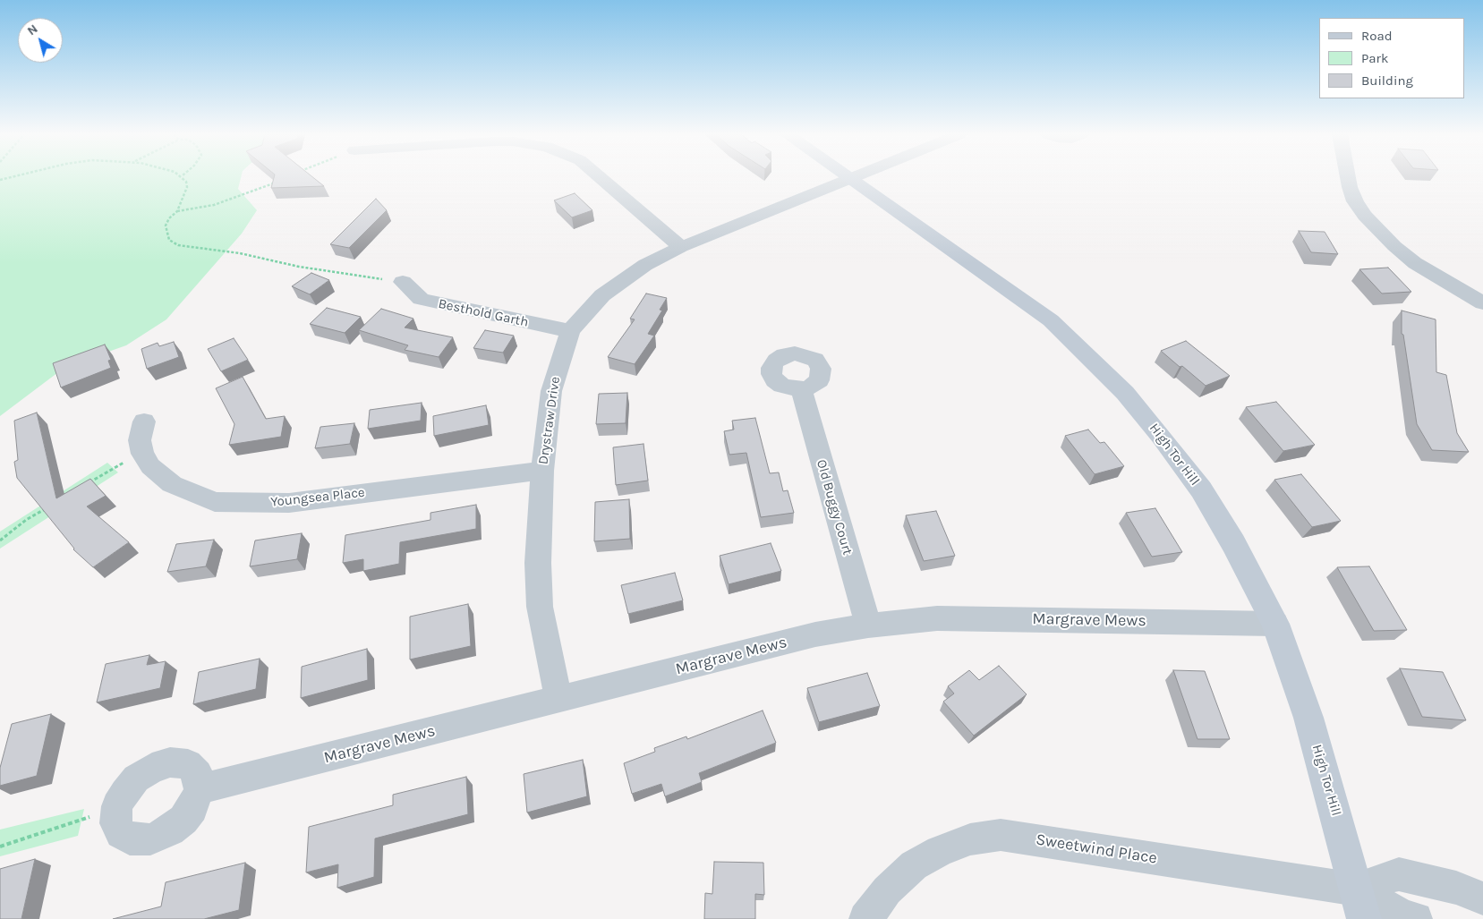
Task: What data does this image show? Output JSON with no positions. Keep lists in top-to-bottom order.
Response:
{
  "streets": {
    "street": [
      "Besthold Garth",
      "Drystraw Drive",
      "High Tor Hill",
      "Youngsea Place",
      "Old Buggy Court",
      "Margrave Mews",
      "Sweetwind Place"
    ]
  },
  "crossings": [
    ["Besthold Garth", "Drystraw Drive"],
    ["Drystraw Drive", "High Tor Hill"],
    ["Drystraw Drive", "Youngsea Place"],
    ["Drystraw Drive", "Margrave Mews"],
    ["High Tor Hill", "Margrave Mews"],
    ["High Tor Hill", "Sweetwind Place"],
    ["Old Buggy Court", "Margrave Mews"]
  ],
  "legend": ["Road", "Park", "Building"],
  "north": "top left"
}
